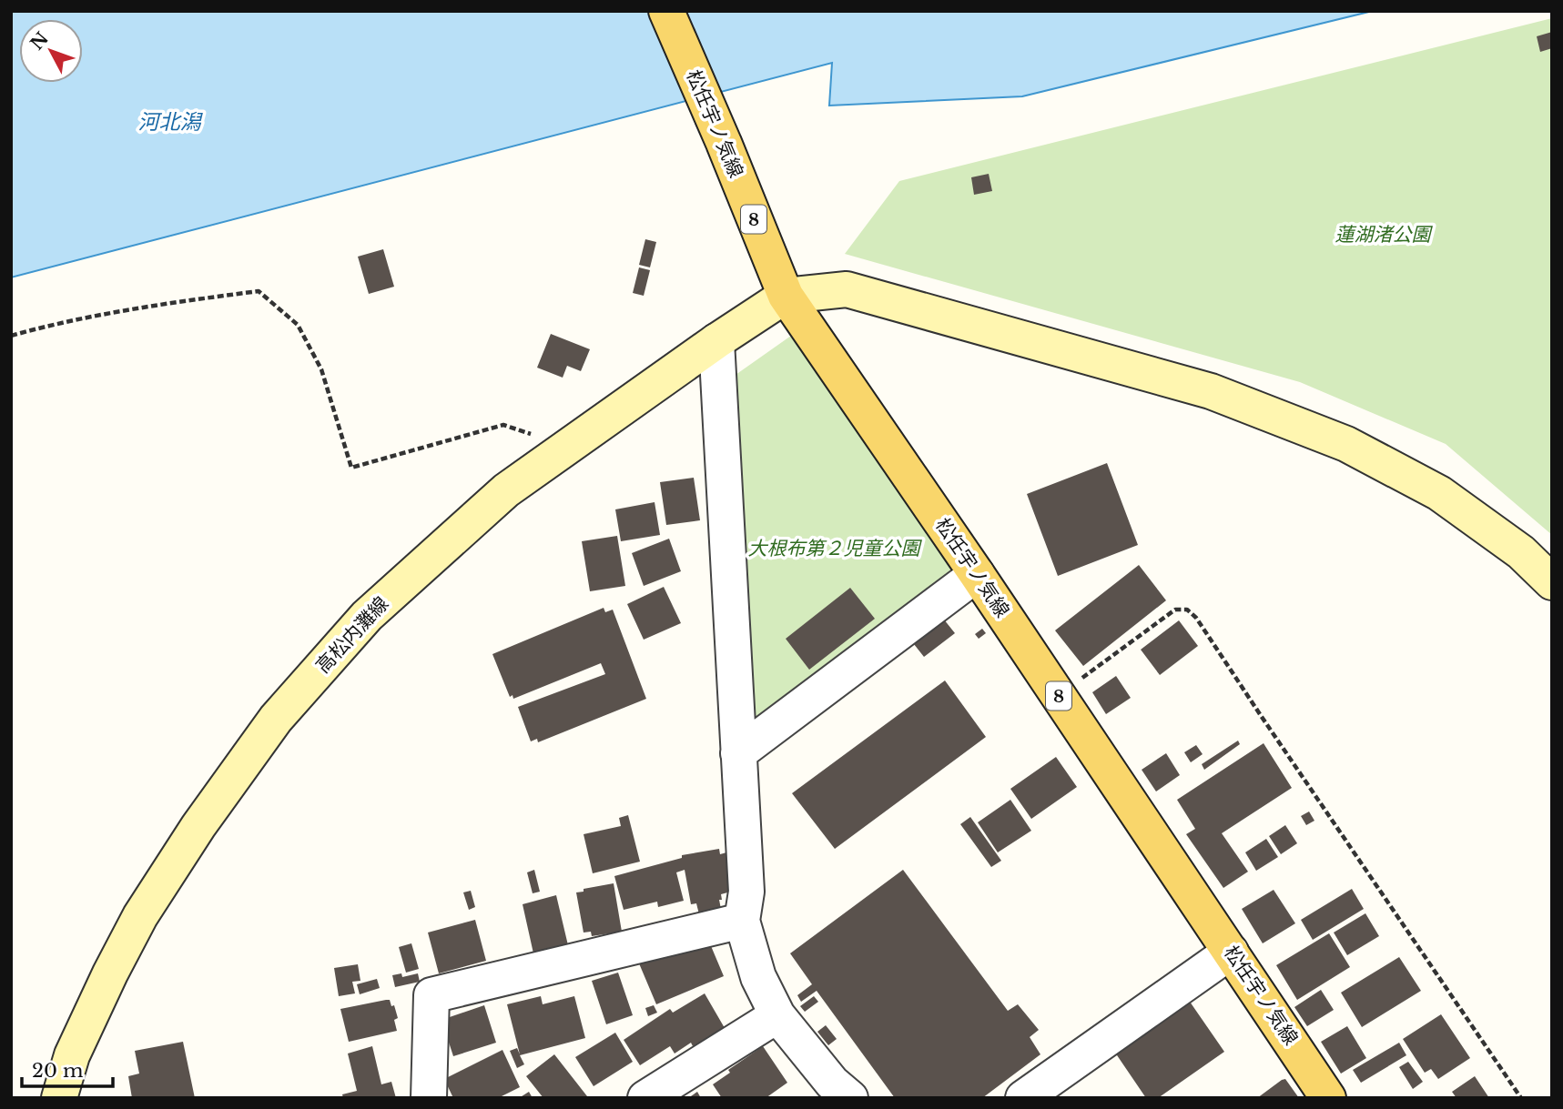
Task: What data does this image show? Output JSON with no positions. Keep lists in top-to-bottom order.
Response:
{
  "streets": {
    "main road": ["松任宇ノ気線", "8", "高松内灘線"]
  },
  "crossings": [
    ["松任宇ノ気線", "高松内灘線"]
  ],
  "water": ["河北潟"],
  "parks": ["蓮湖渚公園", "大根布第２児童公園"],
  "scale_bar": "20 m",
  "north": "top left"
}
